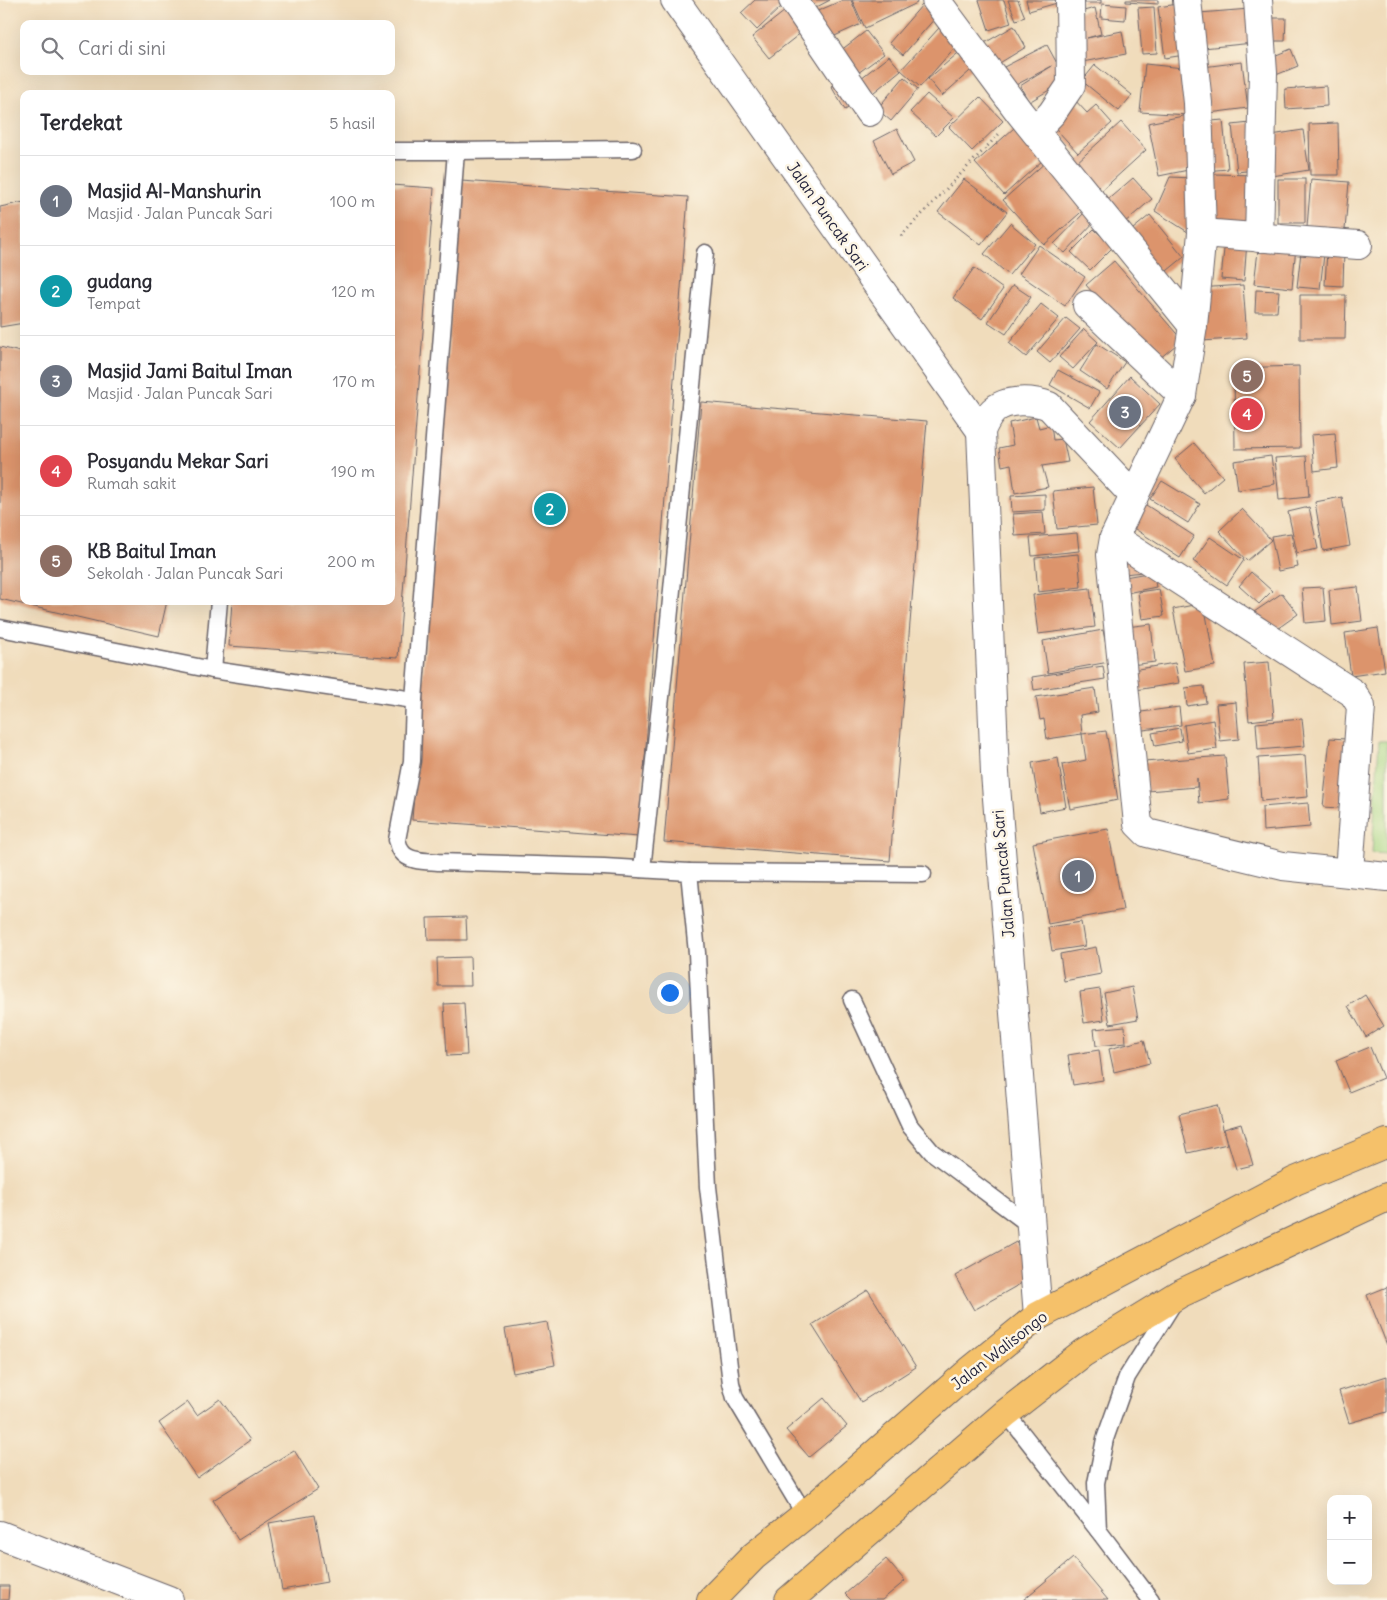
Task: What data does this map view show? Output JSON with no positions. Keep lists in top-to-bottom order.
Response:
{
  "streets": {
    "highway": ["Jalan Walisongo"],
    "street": ["Jalan Puncak Sari"]
  },
  "crossings": [
    ["Jalan Puncak Sari", "Jalan Walisongo"]
  ],
  "page": {
    "search": "Cari di sini",
    "heading": ["Terdekat", "5 hasil"],
    "list": [
      {
        "mark": "1",
        "name": "Masjid Al-Manshurin",
        "note": "Masjid · Jalan Puncak Sari",
        "value": "100 m"
      },
      {
        "mark": "2",
        "name": "gudang",
        "note": "Tempat",
        "value": "120 m"
      },
      {
        "mark": "3",
        "name": "Masjid Jami Baitul Iman",
        "note": "Masjid · Jalan Puncak Sari",
        "value": "170 m"
      },
      {
        "mark": "4",
        "name": "Posyandu Mekar Sari",
        "note": "Rumah sakit",
        "value": "190 m"
      },
      {
        "mark": "5",
        "name": "KB Baitul Iman",
        "note": "Sekolah · Jalan Puncak Sari",
        "value": "200 m"
      }
    ],
    "pins": [
      "5",
      "3",
      "4",
      "2",
      "1"
    ],
    "map_buttons": ["+", "−"]
  }
}
